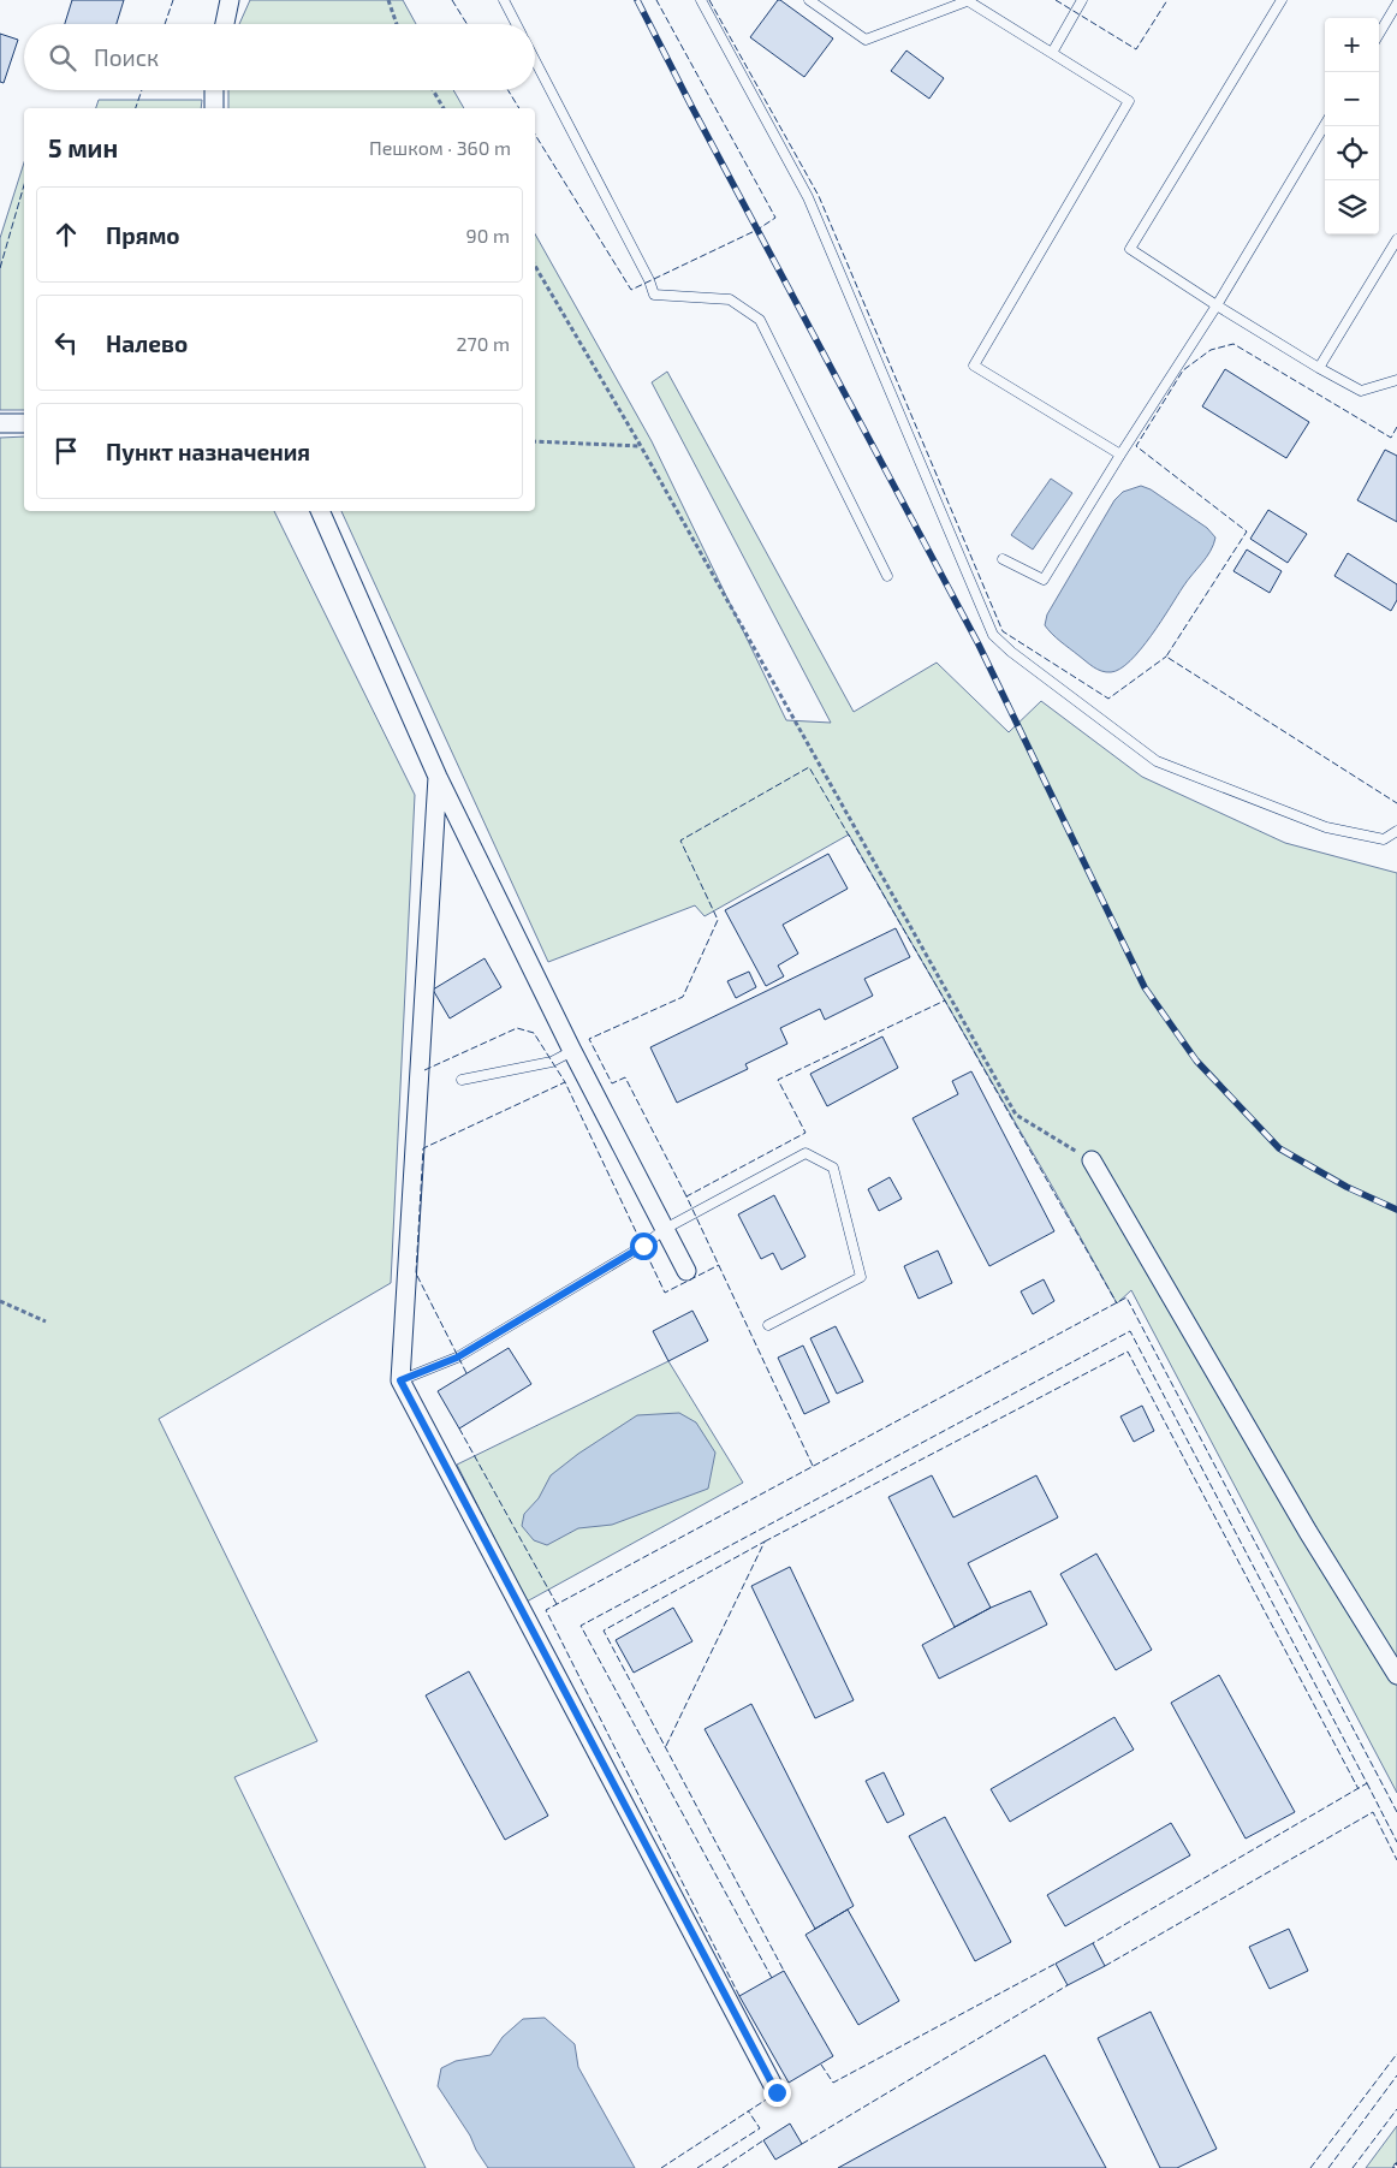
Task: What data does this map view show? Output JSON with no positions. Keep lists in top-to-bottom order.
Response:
{
  "page": {
    "map_buttons": ["+", "−"],
    "search": "Поиск",
    "heading": ["5 мин", "Пешком · 360 m"],
    "list": [
      ["Прямо", "90 m"],
      ["Налево", "270 m"],
      "Пункт назначения"
    ]
  }
}
